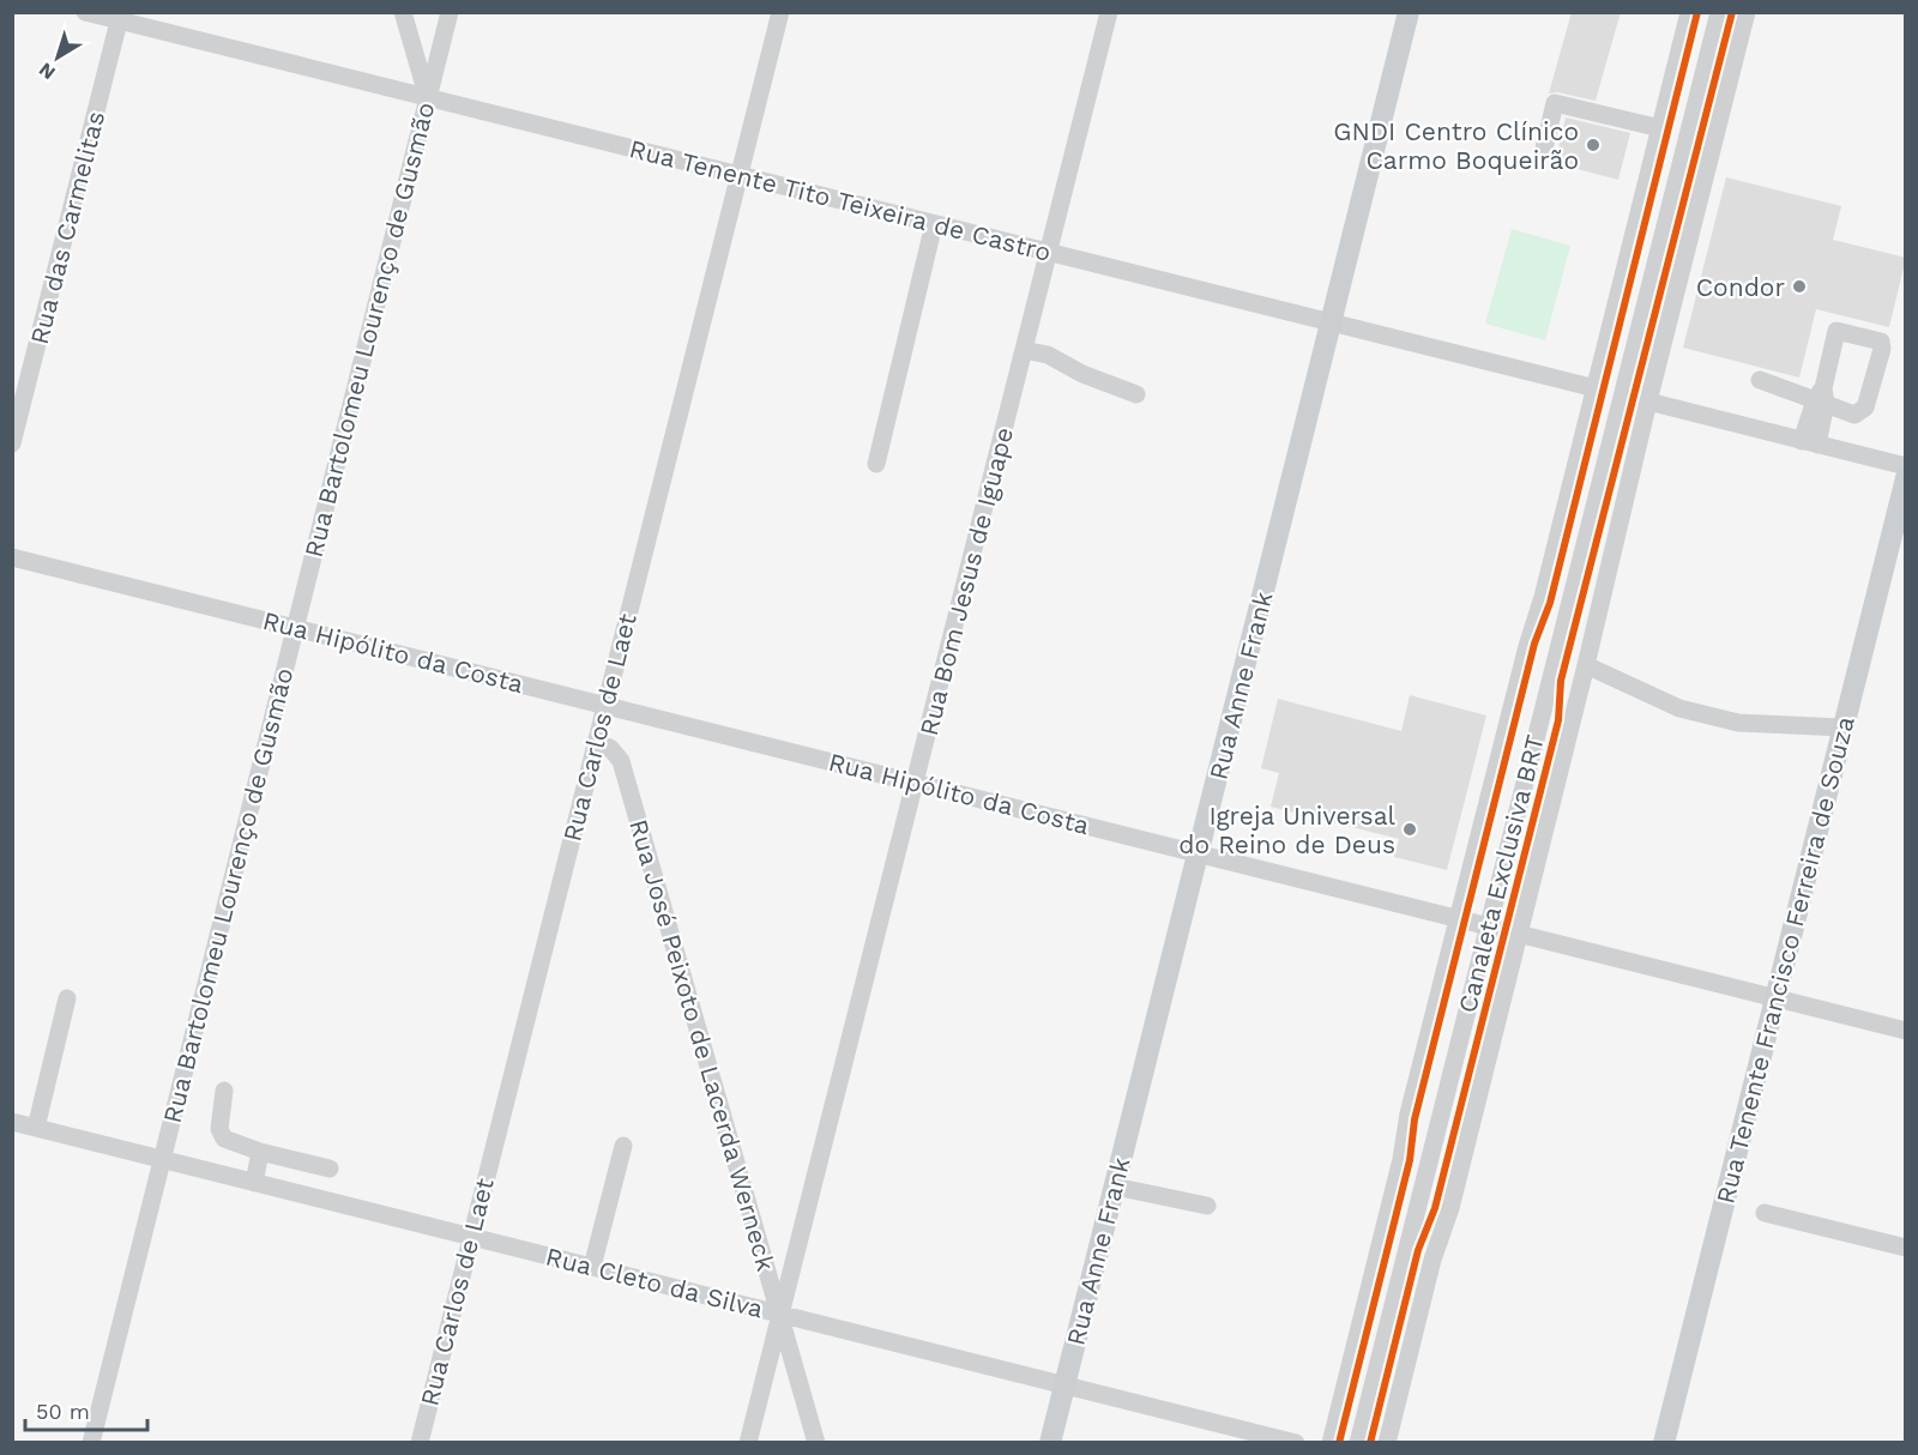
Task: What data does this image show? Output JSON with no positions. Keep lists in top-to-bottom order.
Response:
{
  "streets": {
    "main road": ["Rua Anne Frank", "Rua Tenente Francisco Ferreira de Souza"],
    "street": [
      "Rua Tenente Tito Teixeira de Castro",
      "Rua das Carmelitas",
      "Rua Bartolomeu Lourenço de Gusmão",
      "Rua Bom Jesus de Iguape",
      "Rua Hipólito da Costa",
      "Rua Carlos de Laet",
      "Canaleta Exclusiva BRT",
      "Rua José Peixoto de Lacerda Werneck",
      "Rua Cleto da Silva"
    ]
  },
  "crossings": [
    ["Rua Tenente Tito Teixeira de Castro", "Rua das Carmelitas"],
    ["Rua Tenente Tito Teixeira de Castro", "Rua Bartolomeu Lourenço de Gusmão"],
    ["Rua Tenente Tito Teixeira de Castro", "Rua Bom Jesus de Iguape"],
    ["Rua Tenente Tito Teixeira de Castro", "Rua Anne Frank"],
    ["Rua Tenente Tito Teixeira de Castro", "Rua Carlos de Laet"],
    ["Rua Bartolomeu Lourenço de Gusmão", "Rua Hipólito da Costa"],
    ["Rua Bartolomeu Lourenço de Gusmão", "Rua Cleto da Silva"],
    ["Rua Bom Jesus de Iguape", "Rua Hipólito da Costa"],
    ["Rua Bom Jesus de Iguape", "Rua José Peixoto de Lacerda Werneck"],
    ["Rua Bom Jesus de Iguape", "Rua Cleto da Silva"],
    ["Rua Hipólito da Costa", "Rua Anne Frank"],
    ["Rua Hipólito da Costa", "Rua Carlos de Laet"],
    ["Rua Hipólito da Costa", "Canaleta Exclusiva BRT"],
    ["Rua Hipólito da Costa", "Rua Tenente Francisco Ferreira de Souza"],
    ["Rua Anne Frank", "Rua Cleto da Silva"],
    ["Rua Carlos de Laet", "Rua José Peixoto de Lacerda Werneck"],
    ["Rua Carlos de Laet", "Rua Cleto da Silva"],
    ["Rua José Peixoto de Lacerda Werneck", "Rua Cleto da Silva"]
  ],
  "places": ["GNDI Centro Clínico Carmo Boqueirão", "Condor", "Igreja Universal do Reino de Deus"],
  "scale_bar": "50 m",
  "north": "bottom left"
}
